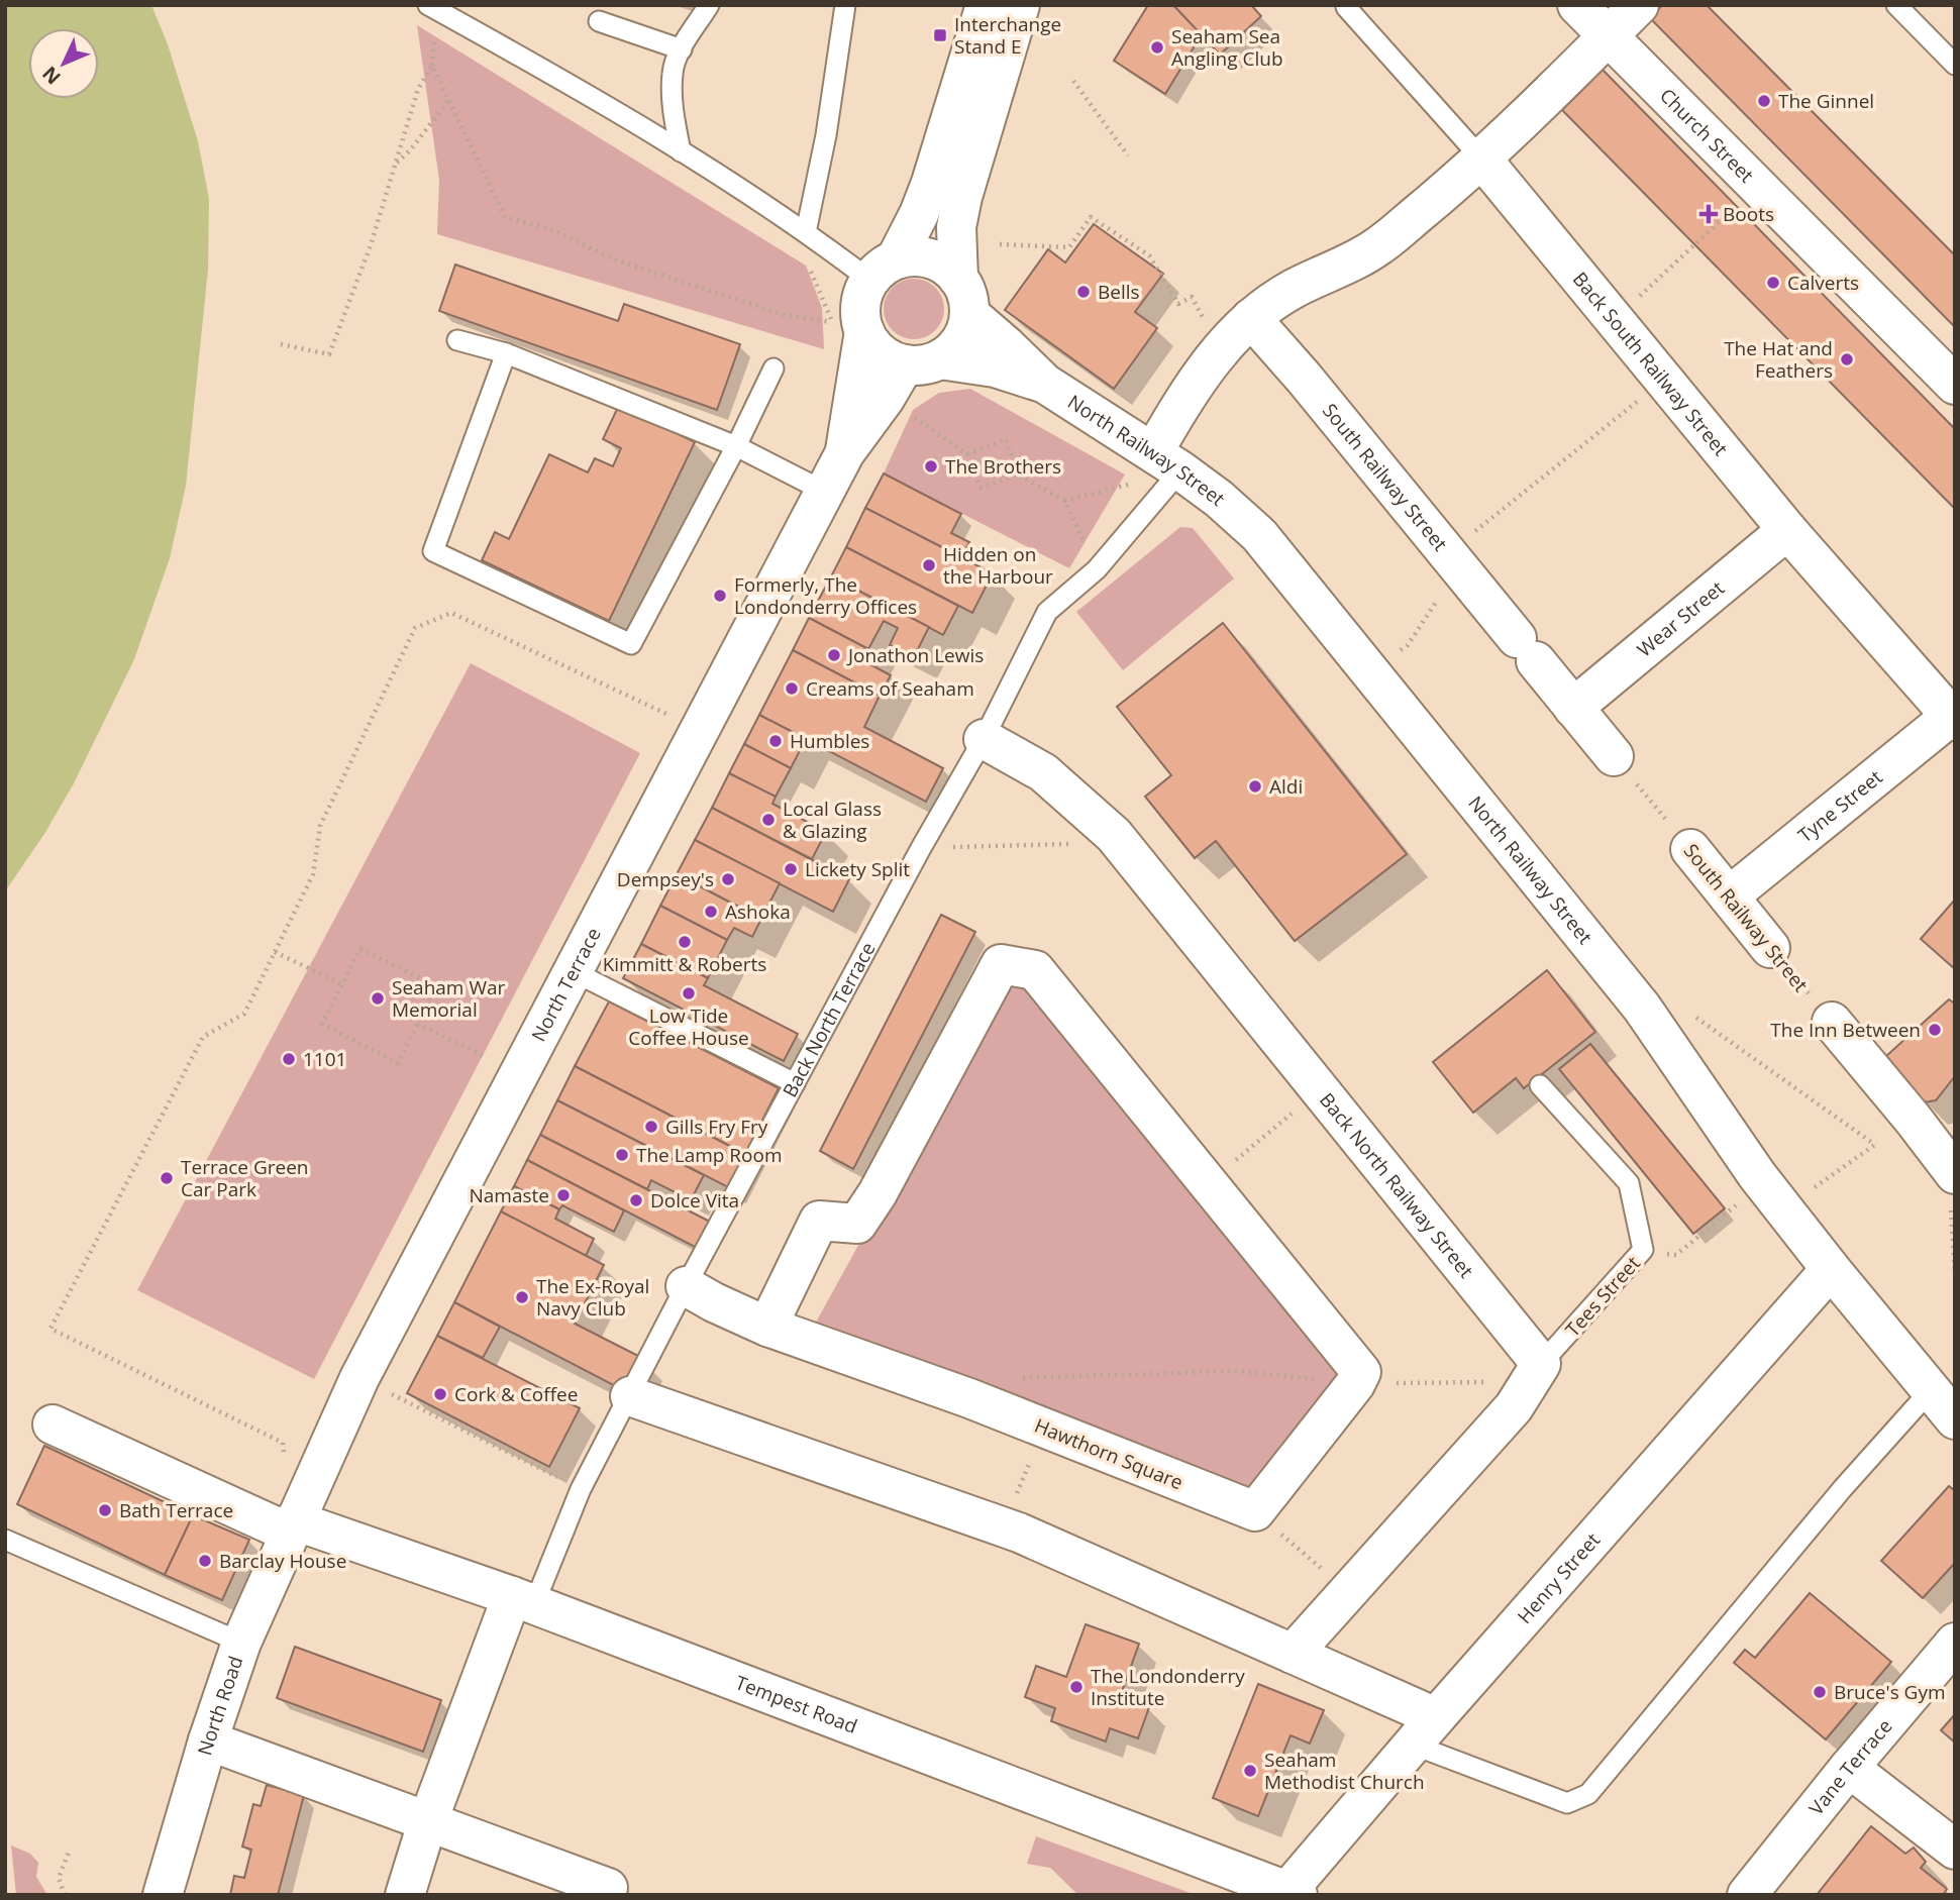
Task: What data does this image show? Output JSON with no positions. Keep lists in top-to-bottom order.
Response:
{
  "streets": {
    "street": [
      "Church Street",
      "Back South Railway Street",
      "North Railway Street",
      "South Railway Street",
      "Wear Street",
      "Tyne Street",
      "North Terrace",
      "Back North Railway Street",
      "Hawthorn Square",
      "Henry Street",
      "Tempest Road",
      "North Road",
      "Vane Terrace"
    ],
    "lane": ["Back North Terrace", "Tees Street"]
  },
  "crossings": [
    ["Back South Railway Street", "Wear Street"],
    ["Back South Railway Street", "Tyne Street"],
    ["North Railway Street", "North Terrace"],
    ["North Railway Street", "Back North Terrace"],
    ["North Railway Street", "Henry Street"],
    ["South Railway Street", "Wear Street"],
    ["South Railway Street", "Tyne Street"],
    ["North Terrace", "Tempest Road"],
    ["North Terrace", "North Road"],
    ["Back North Terrace", "Back North Railway Street"],
    ["Back North Terrace", "Hawthorn Square"],
    ["Back North Terrace", "Tempest Road"],
    ["Back North Railway Street", "Tees Street"],
    ["Henry Street", "Tempest Road"],
    ["Tempest Road", "North Road"]
  ],
  "places": {
    "transit": ["Interchange Stand E"],
    "other": [
      "Seaham Sea Angling Club",
      "The Ginnel",
      "Calverts",
      "Bells",
      "The Hat and Feathers",
      "The Brothers",
      "Hidden on the Harbour",
      "Formerly, The Londonderry Offices",
      "Jonathon Lewis",
      "Creams of Seaham",
      "Humbles",
      "Aldi",
      "Local Glass & Glazing",
      "Lickety Split",
      "Dempsey's",
      "Ashoka",
      "Kimmitt & Roberts",
      "Low Tide Coffee House",
      "Seaham War Memorial",
      "The Inn Between",
      "1101",
      "Gills Fry Fry",
      "The Lamp Room",
      "Terrace Green Car Park",
      "Namaste",
      "Dolce Vita",
      "The Ex-Royal Navy Club",
      "Cork & Coffee",
      "Bath Terrace",
      "Barclay House",
      "The Londonderry Institute",
      "Bruce's Gym",
      "Seaham Methodist Church"
    ],
    "health": ["Boots"]
  },
  "north": "bottom left"
}
